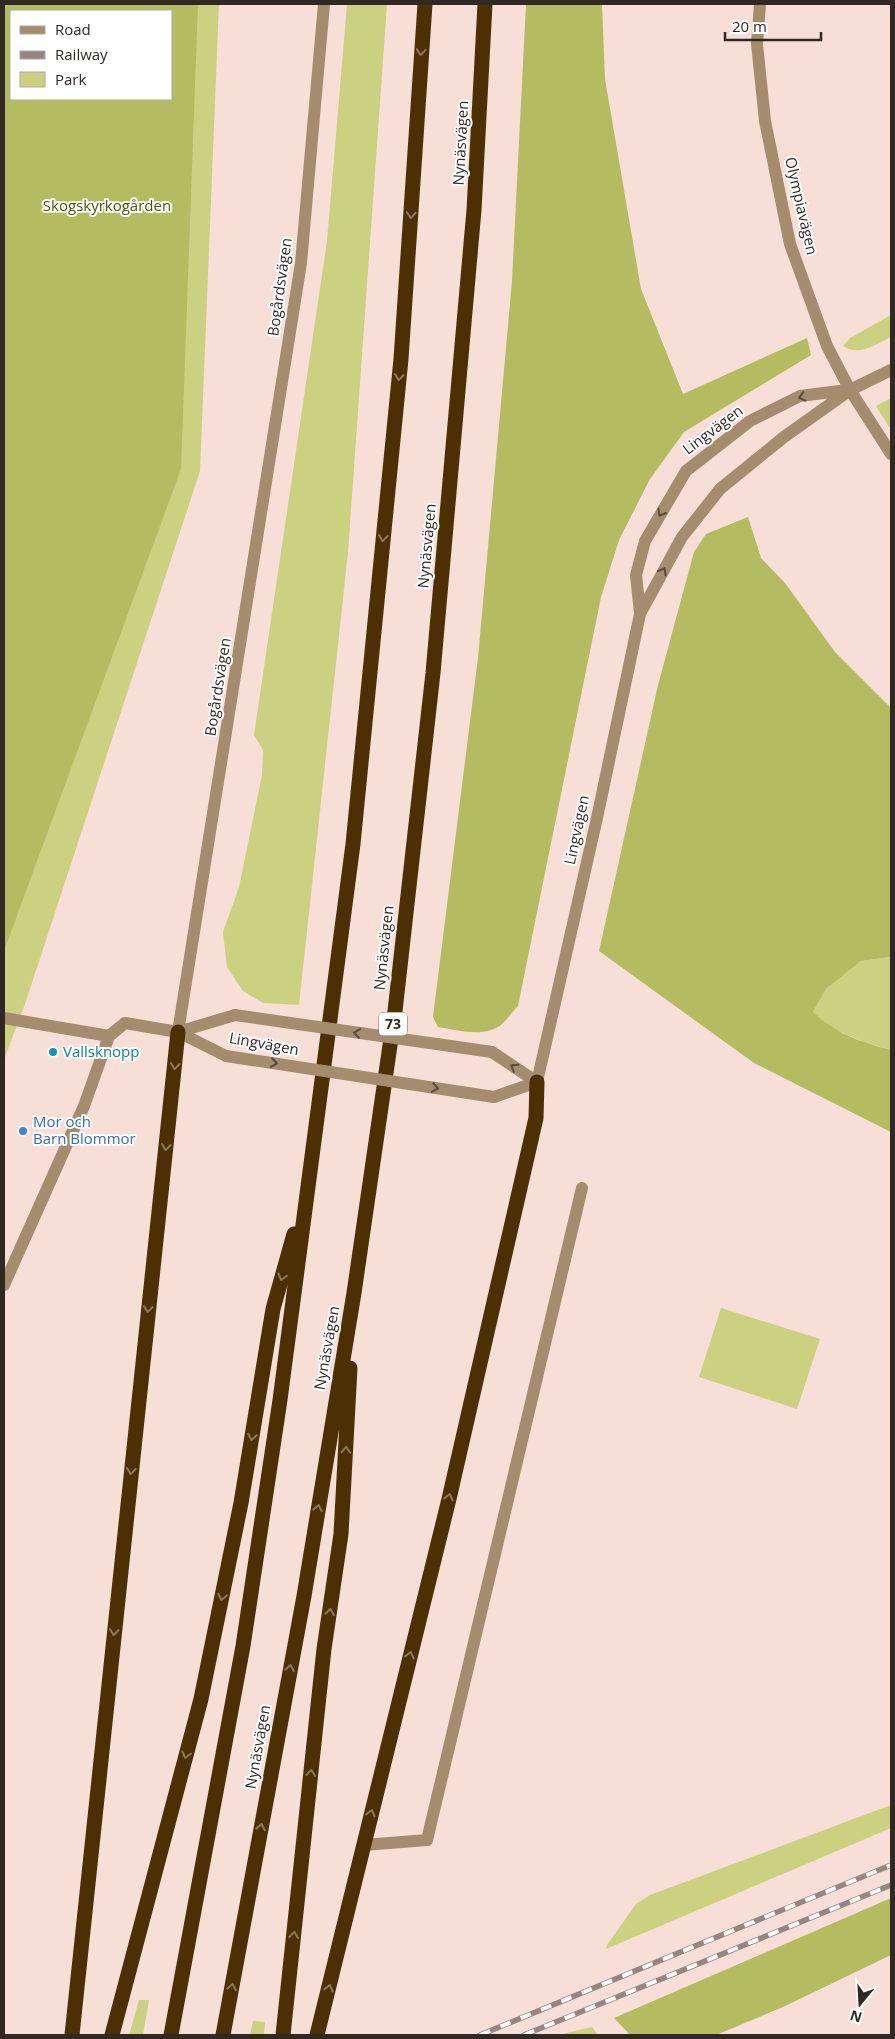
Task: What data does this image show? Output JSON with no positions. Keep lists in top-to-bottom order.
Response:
{
  "streets": {
    "highway": ["Nynäsvägen", "73"],
    "street": ["Olympiavägen", "Bogårdsvägen", "Lingvägen"]
  },
  "crossings": [
    ["Olympiavägen", "Lingvägen"],
    ["Bogårdsvägen", "Lingvägen"]
  ],
  "parks": ["Skogskyrkogården"],
  "places": ["Vallsknopp", "Mor och Barn Blommor"],
  "legend": ["Road", "Railway", "Park"],
  "scale_bar": "20 m",
  "north": "bottom"
}
